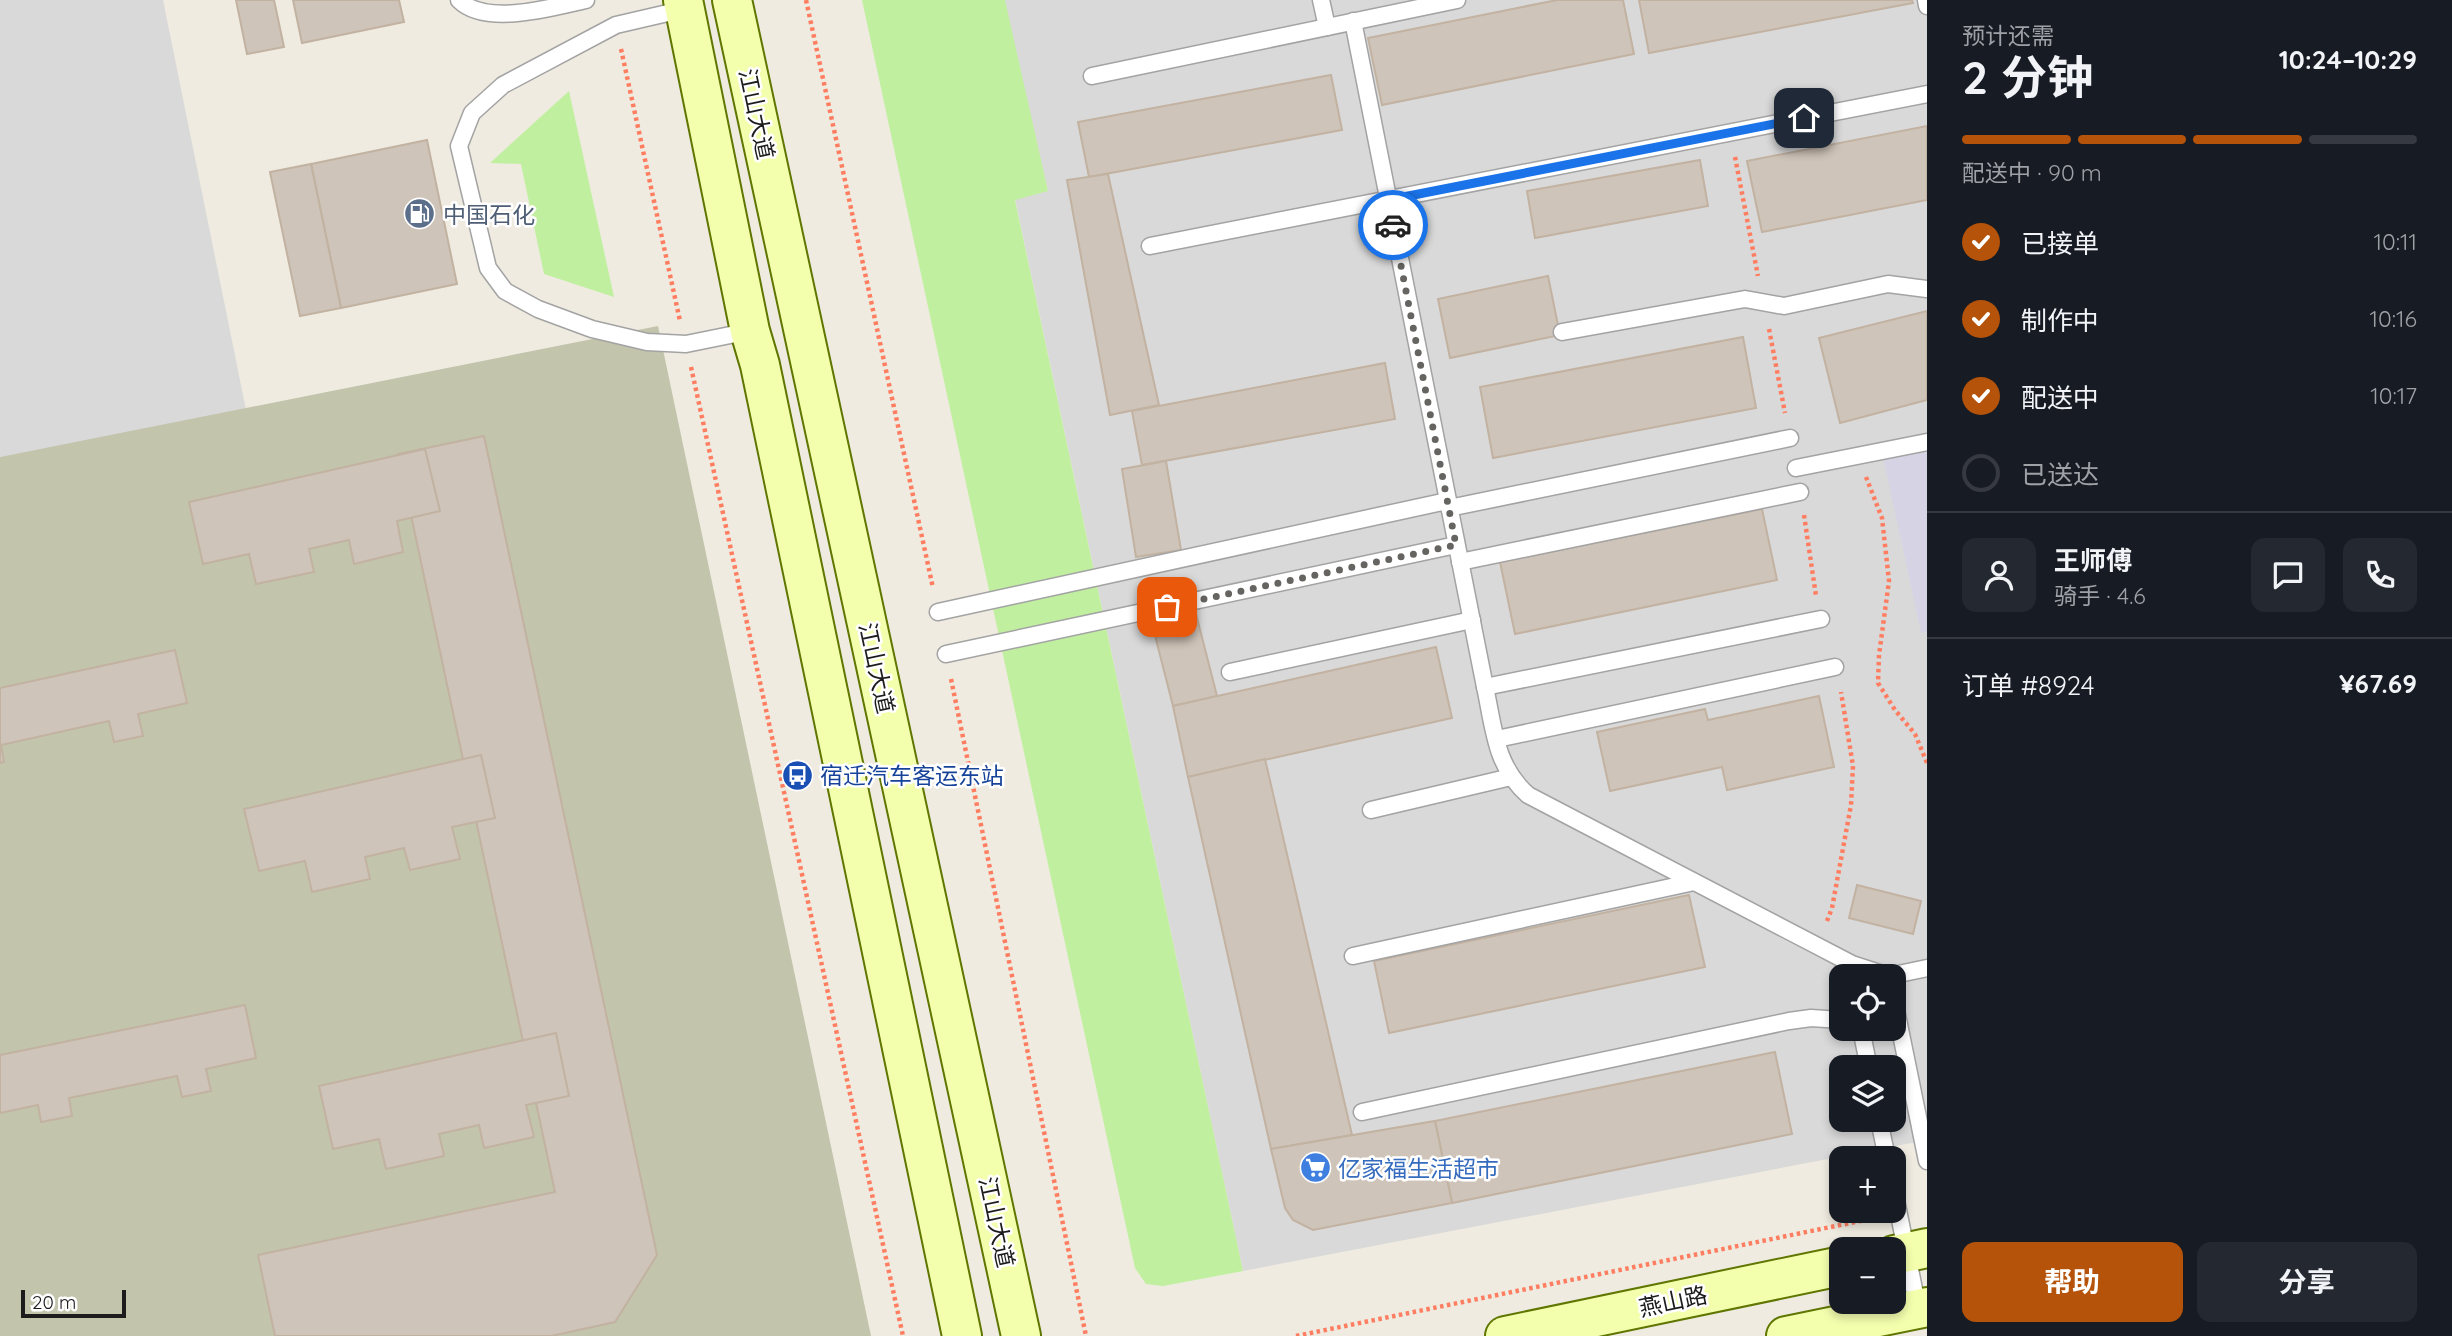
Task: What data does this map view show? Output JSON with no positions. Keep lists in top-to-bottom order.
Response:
{
  "streets": {
    "main road": ["江山大道", "燕山路"]
  },
  "places": {
    "fuel station": ["中国石化"],
    "bus stop": ["宿迁汽车客运东站"],
    "supermarket": ["亿家福生活超市"]
  },
  "scale_bar": "20 m",
  "page": {
    "heading": ["2 分钟", "预计还需", "10:24–10:29"],
    "panel": [
      "王师傅",
      "骑手 · 4.6",
      "订单 #8924",
      "¥67.69"
    ],
    "bar": "配送中 · 90 m",
    "list": [
      ["已接单", "10:11"],
      ["制作中", "10:16"],
      ["配送中", "10:17"],
      "已送达"
    ],
    "map_buttons": ["+", "−"],
    "buttons": ["帮助", "分享"],
    "scale": "20 m"
  }
}
